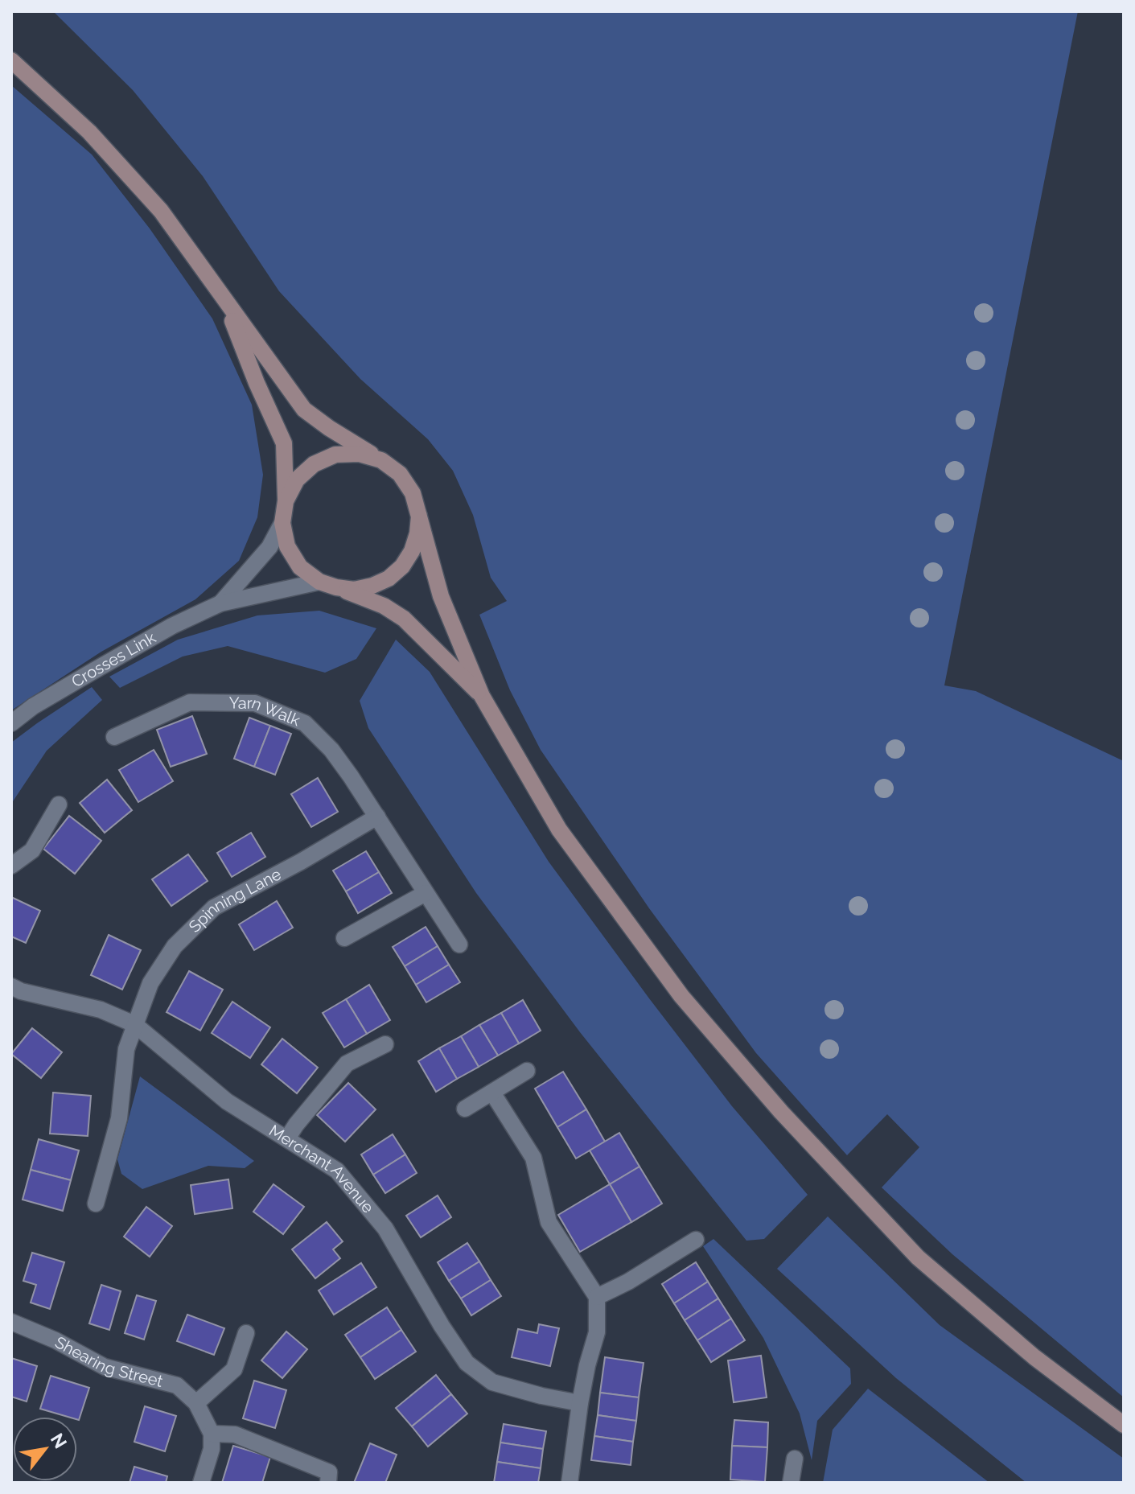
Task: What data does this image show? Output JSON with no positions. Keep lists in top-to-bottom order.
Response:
{
  "streets": {
    "street": [
      "Crosses Link",
      "Yarn Walk",
      "Spinning Lane",
      "Merchant Avenue",
      "Shearing Street"
    ]
  },
  "crossings": [
    ["Yarn Walk", "Spinning Lane"],
    ["Spinning Lane", "Merchant Avenue"]
  ],
  "north": "top right"
}
